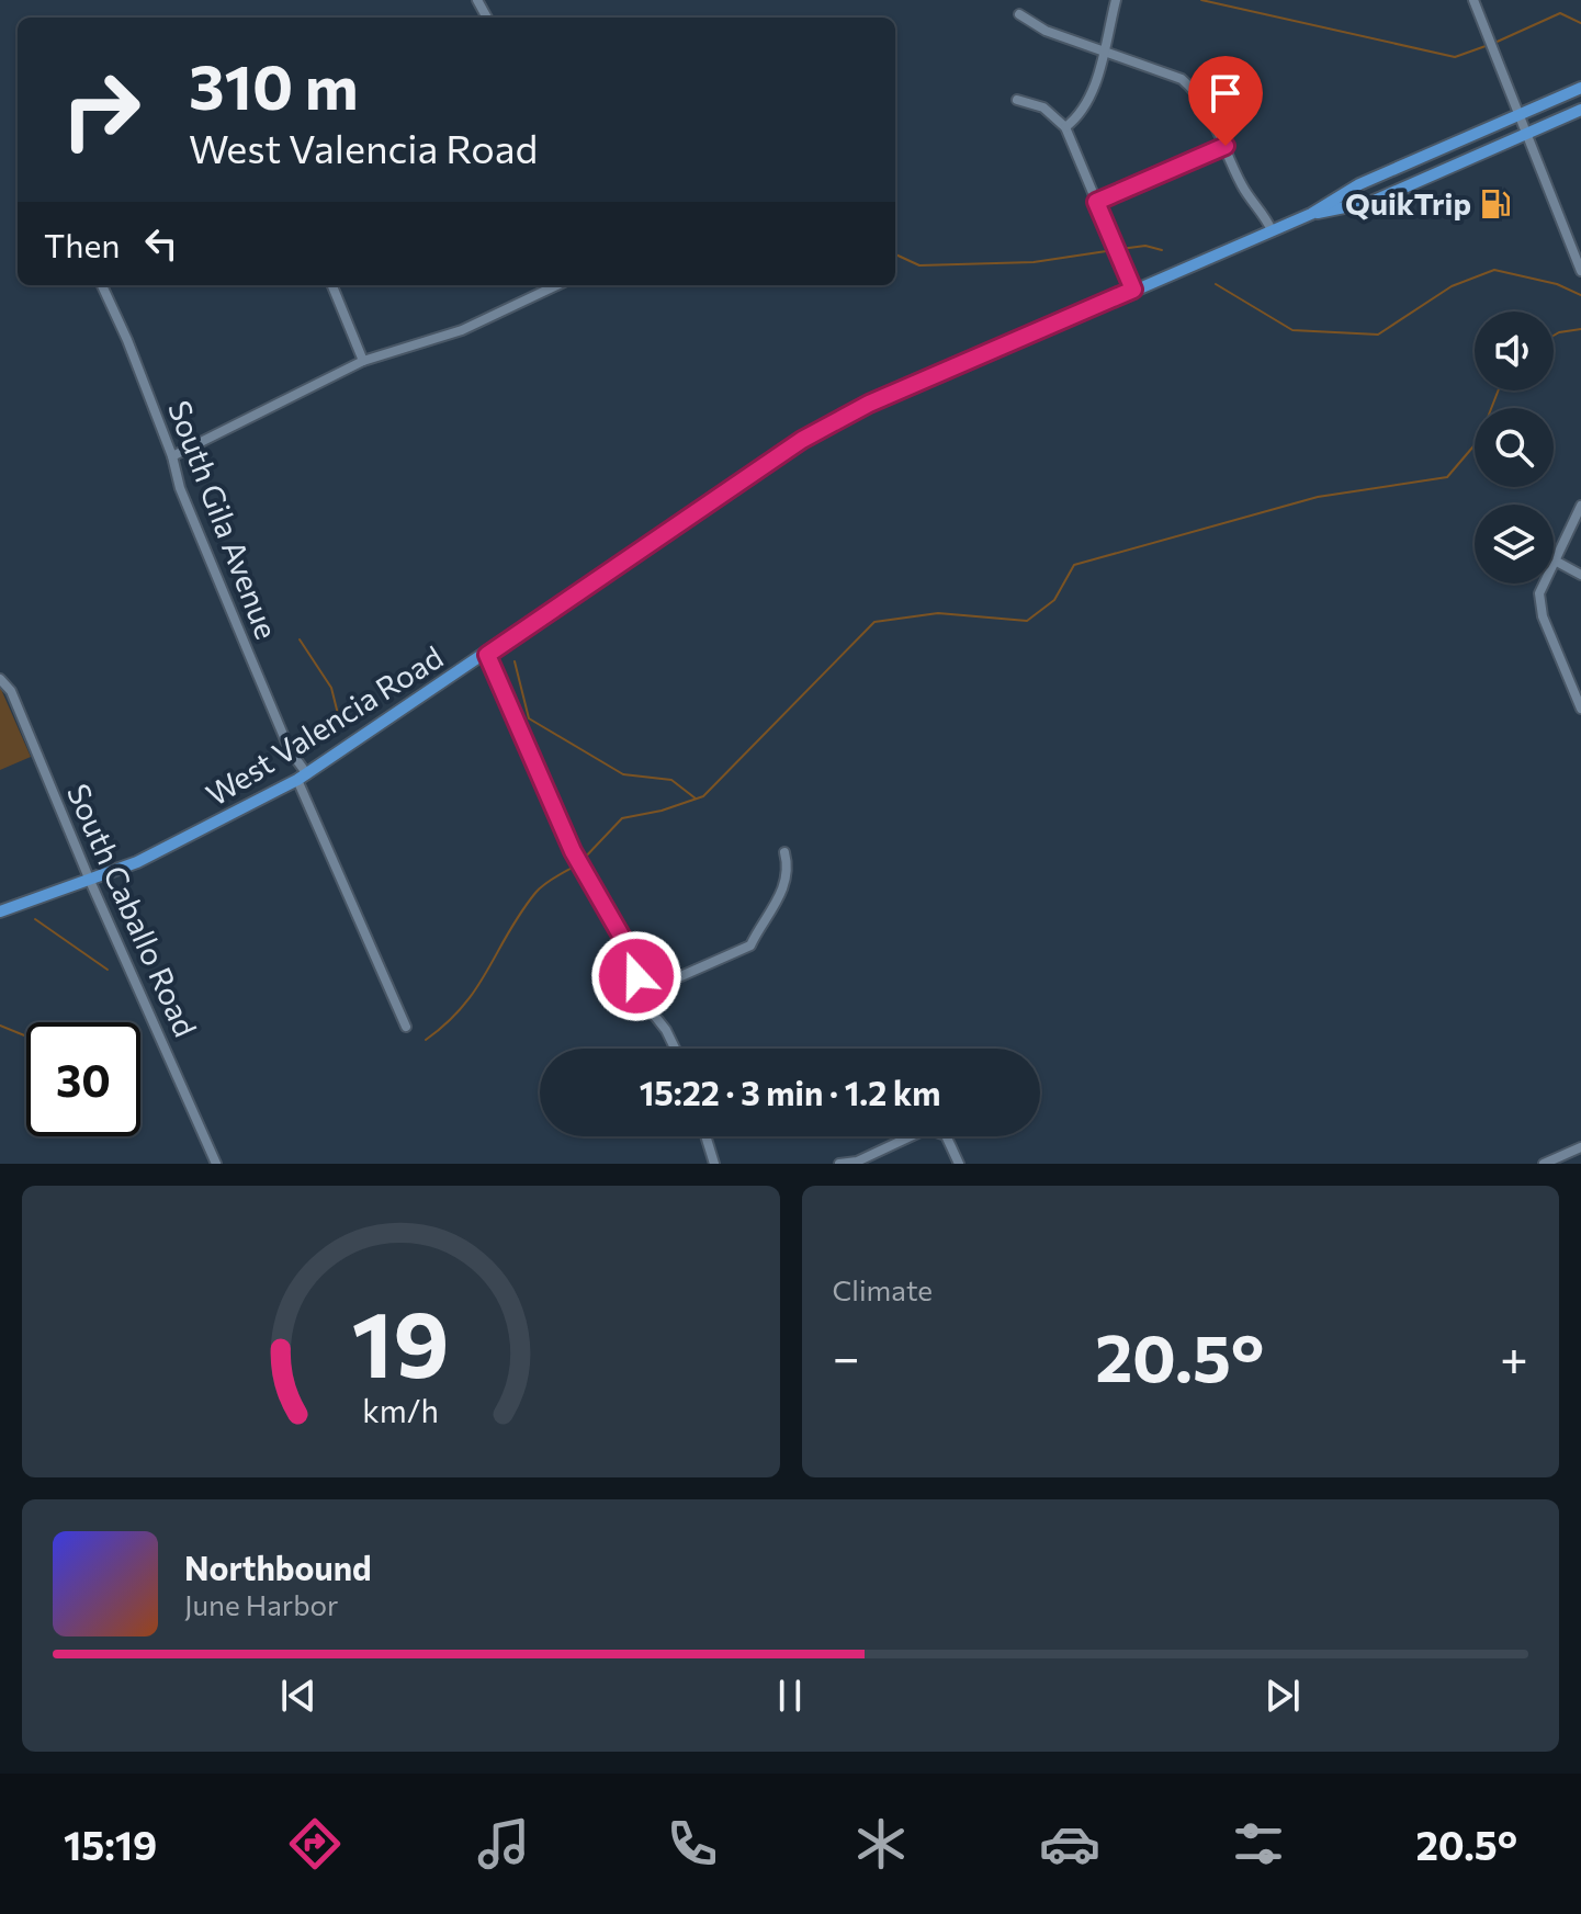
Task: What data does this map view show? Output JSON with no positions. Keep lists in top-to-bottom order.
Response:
{
  "streets": {
    "main road": ["West Valencia Road"],
    "street": ["South Gila Avenue", "South Caballo Road"]
  },
  "crossings": [
    ["South Gila Avenue", "West Valencia Road"],
    ["West Valencia Road", "South Caballo Road"]
  ],
  "places": {
    "fuel station": ["QuikTrip"]
  },
  "page": {
    "turn": ["310 m", "West Valencia Road"],
    "then": "Then",
    "limit": "30",
    "trip": "15:22 · 3 min · 1.2 km",
    "tile": "Climate",
    "heat": ["−", "20.5°", "+"],
    "song": ["Northbound", "June Harbor"],
    "tabs": ["15:19", "20.5°"],
    "gauge": ["19", "km/h"]
  }
}
